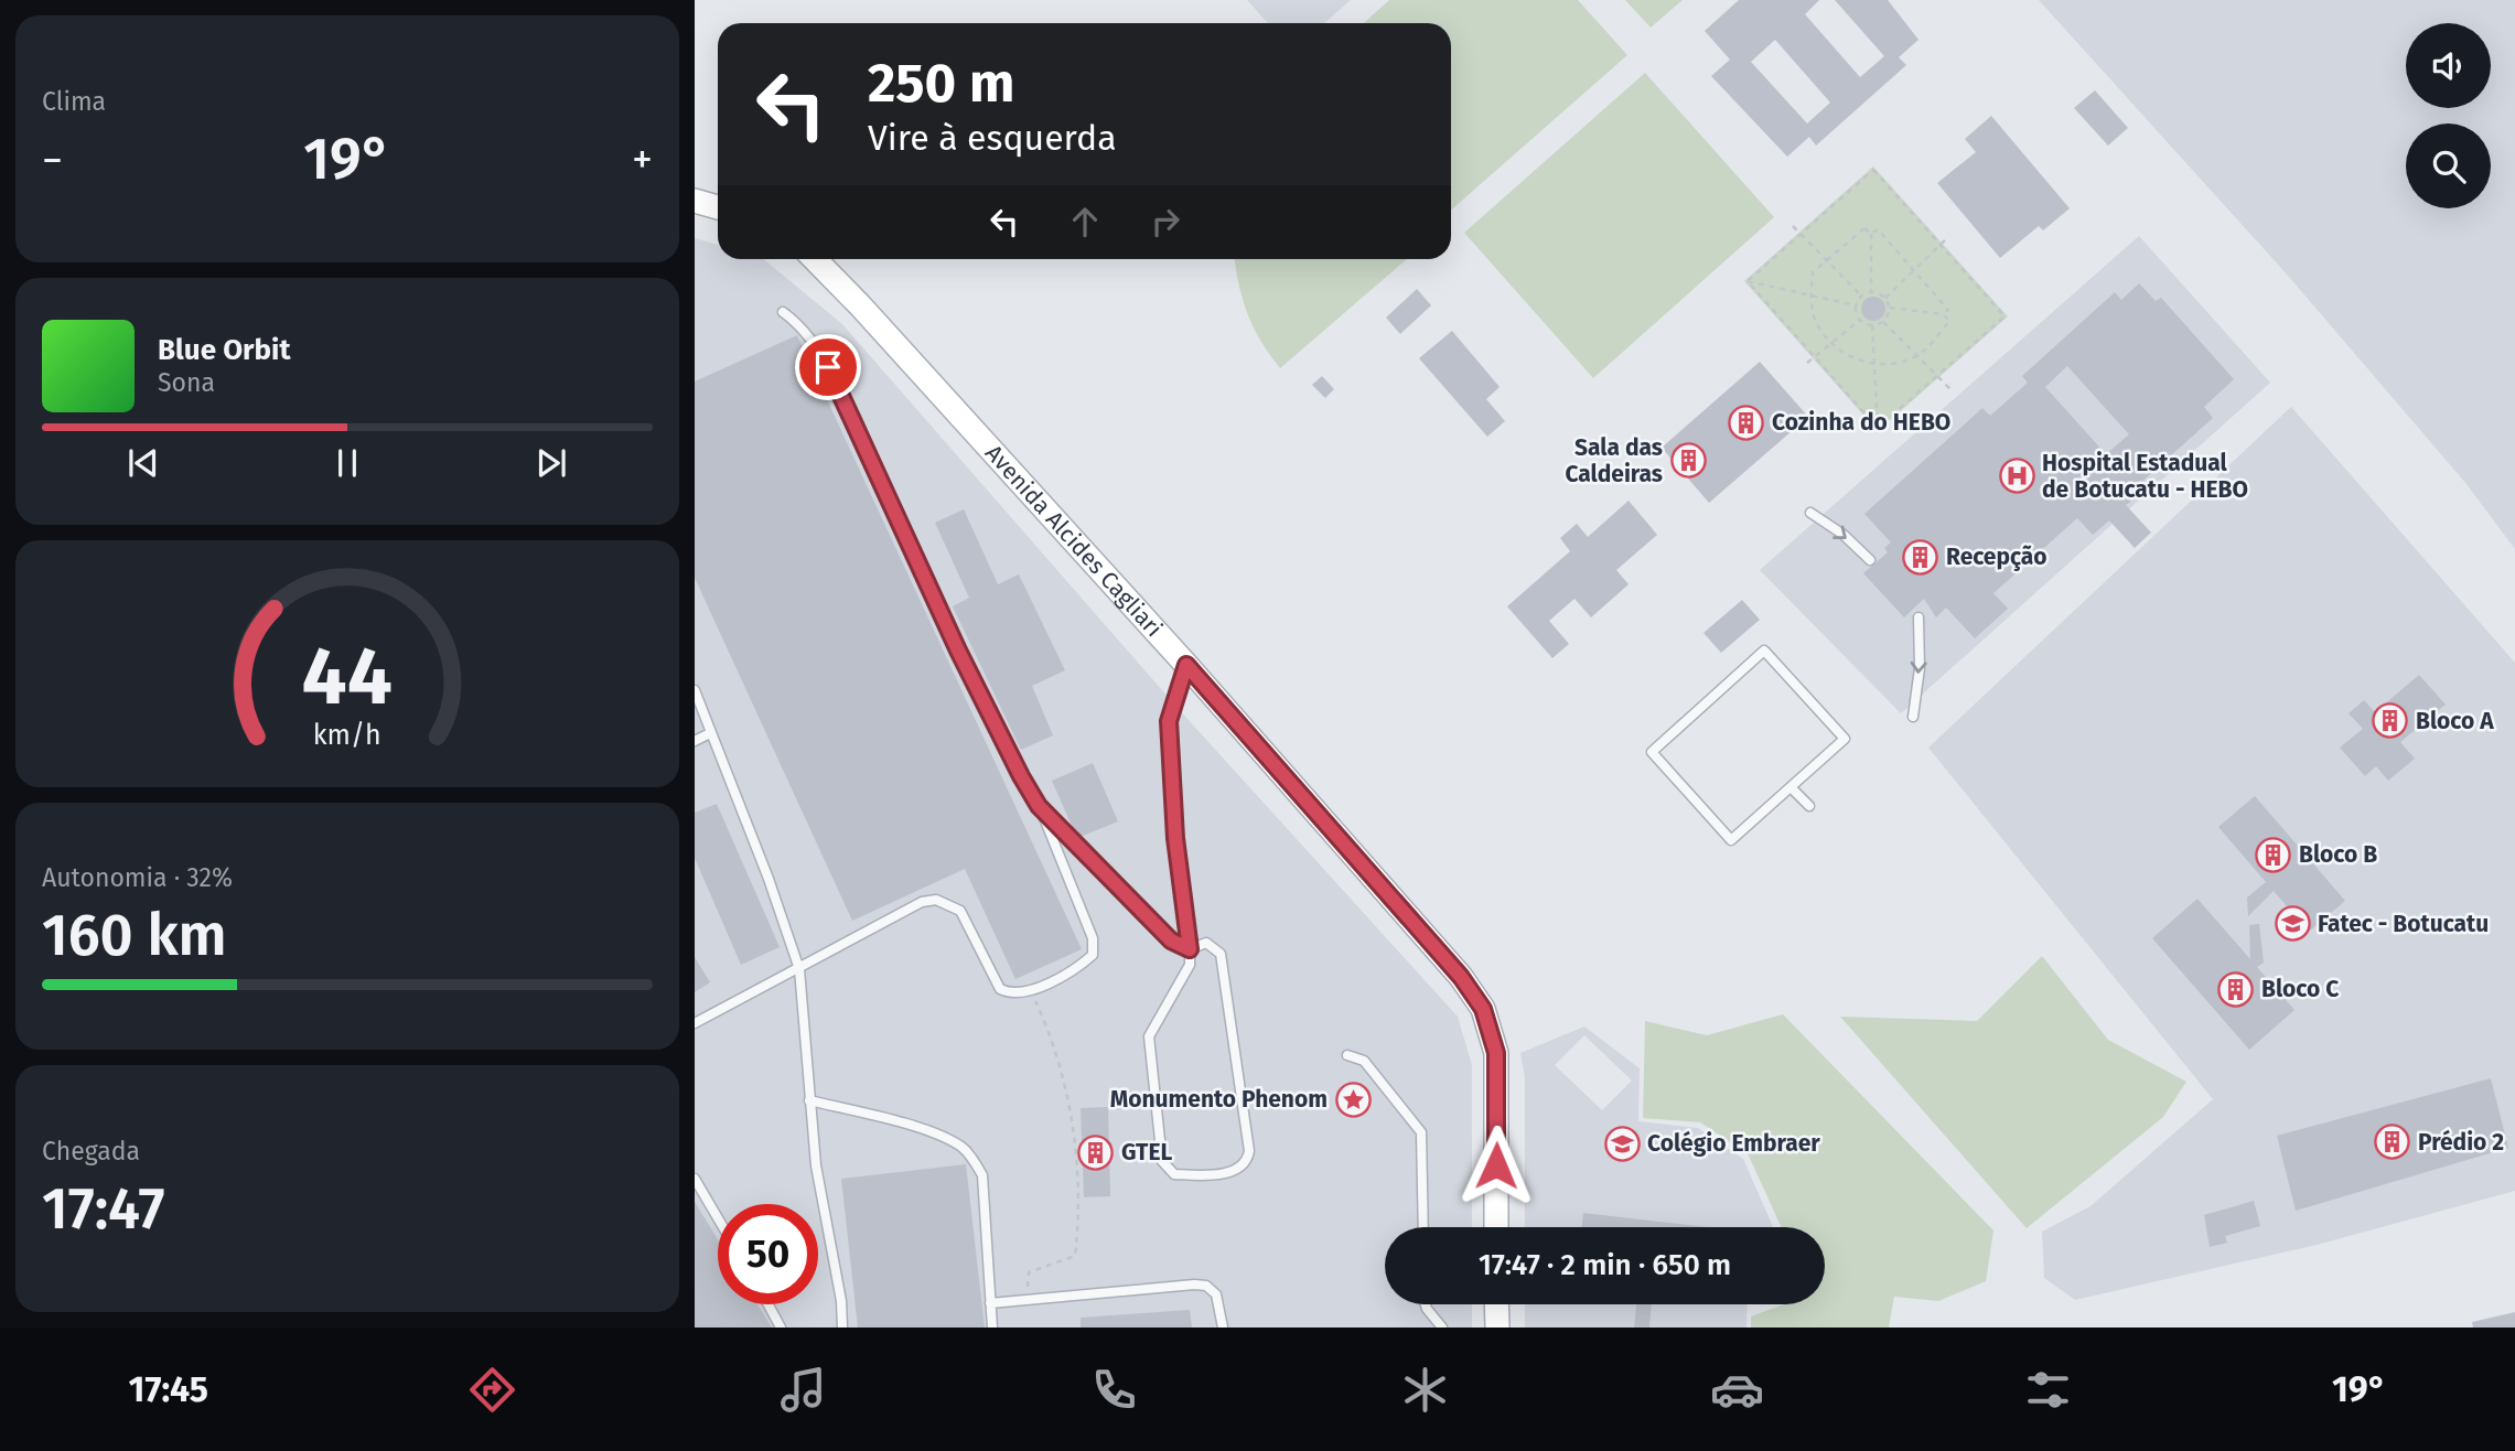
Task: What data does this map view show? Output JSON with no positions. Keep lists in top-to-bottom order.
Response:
{
  "streets": {
    "main road": ["Avenida Alcides Cagliari"]
  },
  "places": {
    "building": [
      "Cozinha do HEBO",
      "Sala das Caldeiras",
      "Recepção",
      "Bloco A",
      "Bloco B",
      "Bloco C",
      "Prédio 2",
      "GTEL"
    ],
    "hospital": ["Hospital Estadual de Botucatu - HEBO"],
    "school or university": ["Fatec - Botucatu", "Colégio Embraer"],
    "place": ["Monumento Phenom"]
  },
  "page": {
    "tile": [
      "Clima",
      ["Autonomia · 32%", "160 km"],
      ["Chegada", "17:47"]
    ],
    "turn": ["250 m", "Vire à esquerda"],
    "heat": ["−", "19°", "+"],
    "song": ["Blue Orbit", "Sona"],
    "limit": "50",
    "trip": "17:47 · 2 min · 650 m",
    "tabs": ["17:45", "19°"],
    "gauge": ["44", "km/h"]
  }
}
